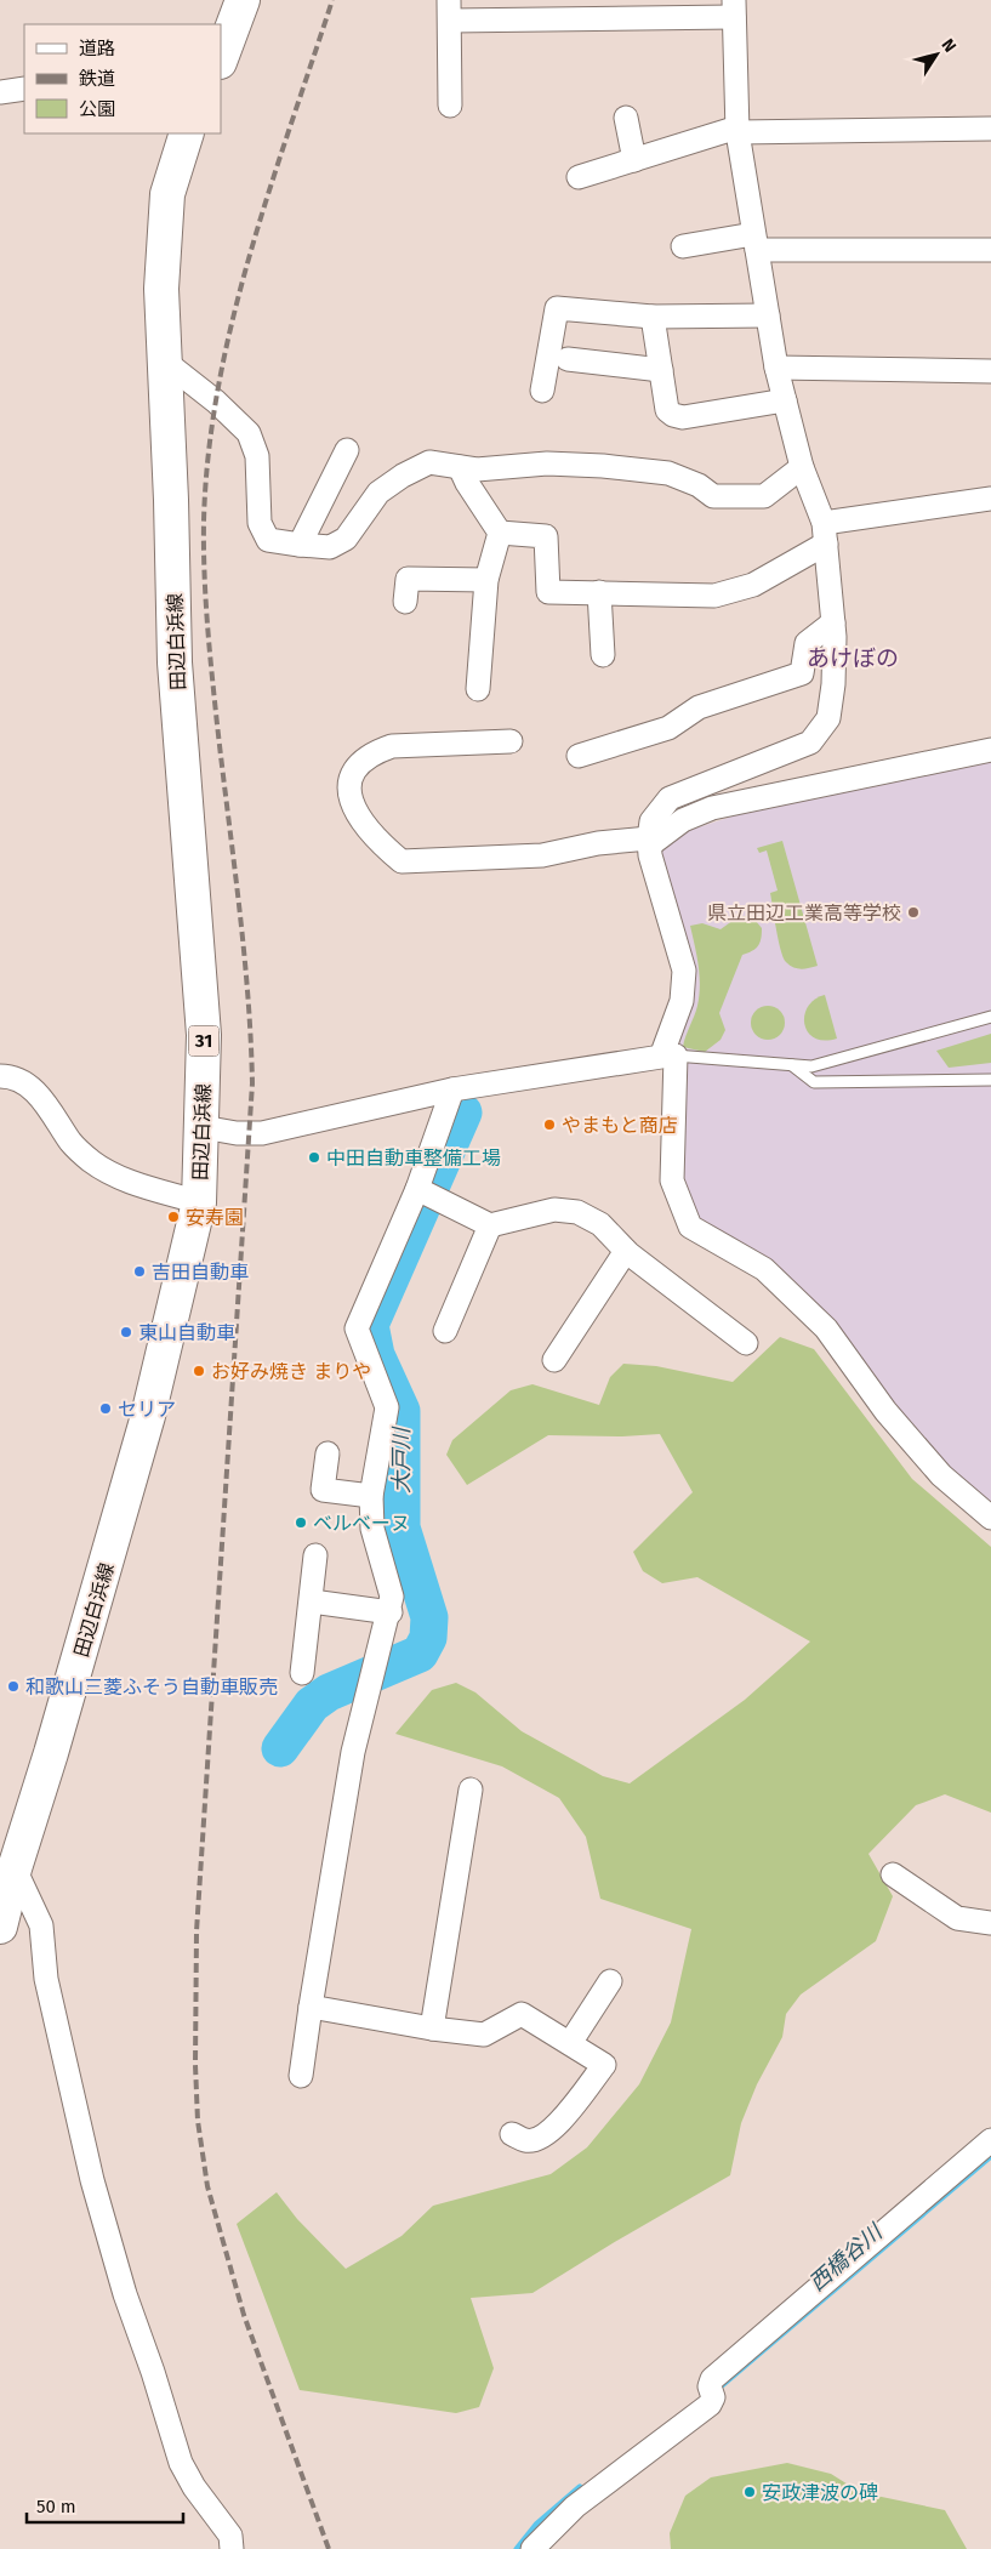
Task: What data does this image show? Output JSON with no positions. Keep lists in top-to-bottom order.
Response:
{
  "streets": {
    "main road": ["田辺白浜線", "31"]
  },
  "districts": ["あけぼの"],
  "water": ["大戸川", "西橋谷川"],
  "places": [
    "県立田辺工業高等学校",
    "やまもと商店",
    "中田自動車整備工場",
    "安寿園",
    "吉田自動車",
    "東山自動車",
    "お好み焼き まりや",
    "セリア",
    "ベルベーヌ",
    "和歌山三菱ふそう自動車販売",
    "安政津波の碑"
  ],
  "legend": ["道路", "鉄道", "公園"],
  "scale_bar": "50 m",
  "north": "top right"
}
